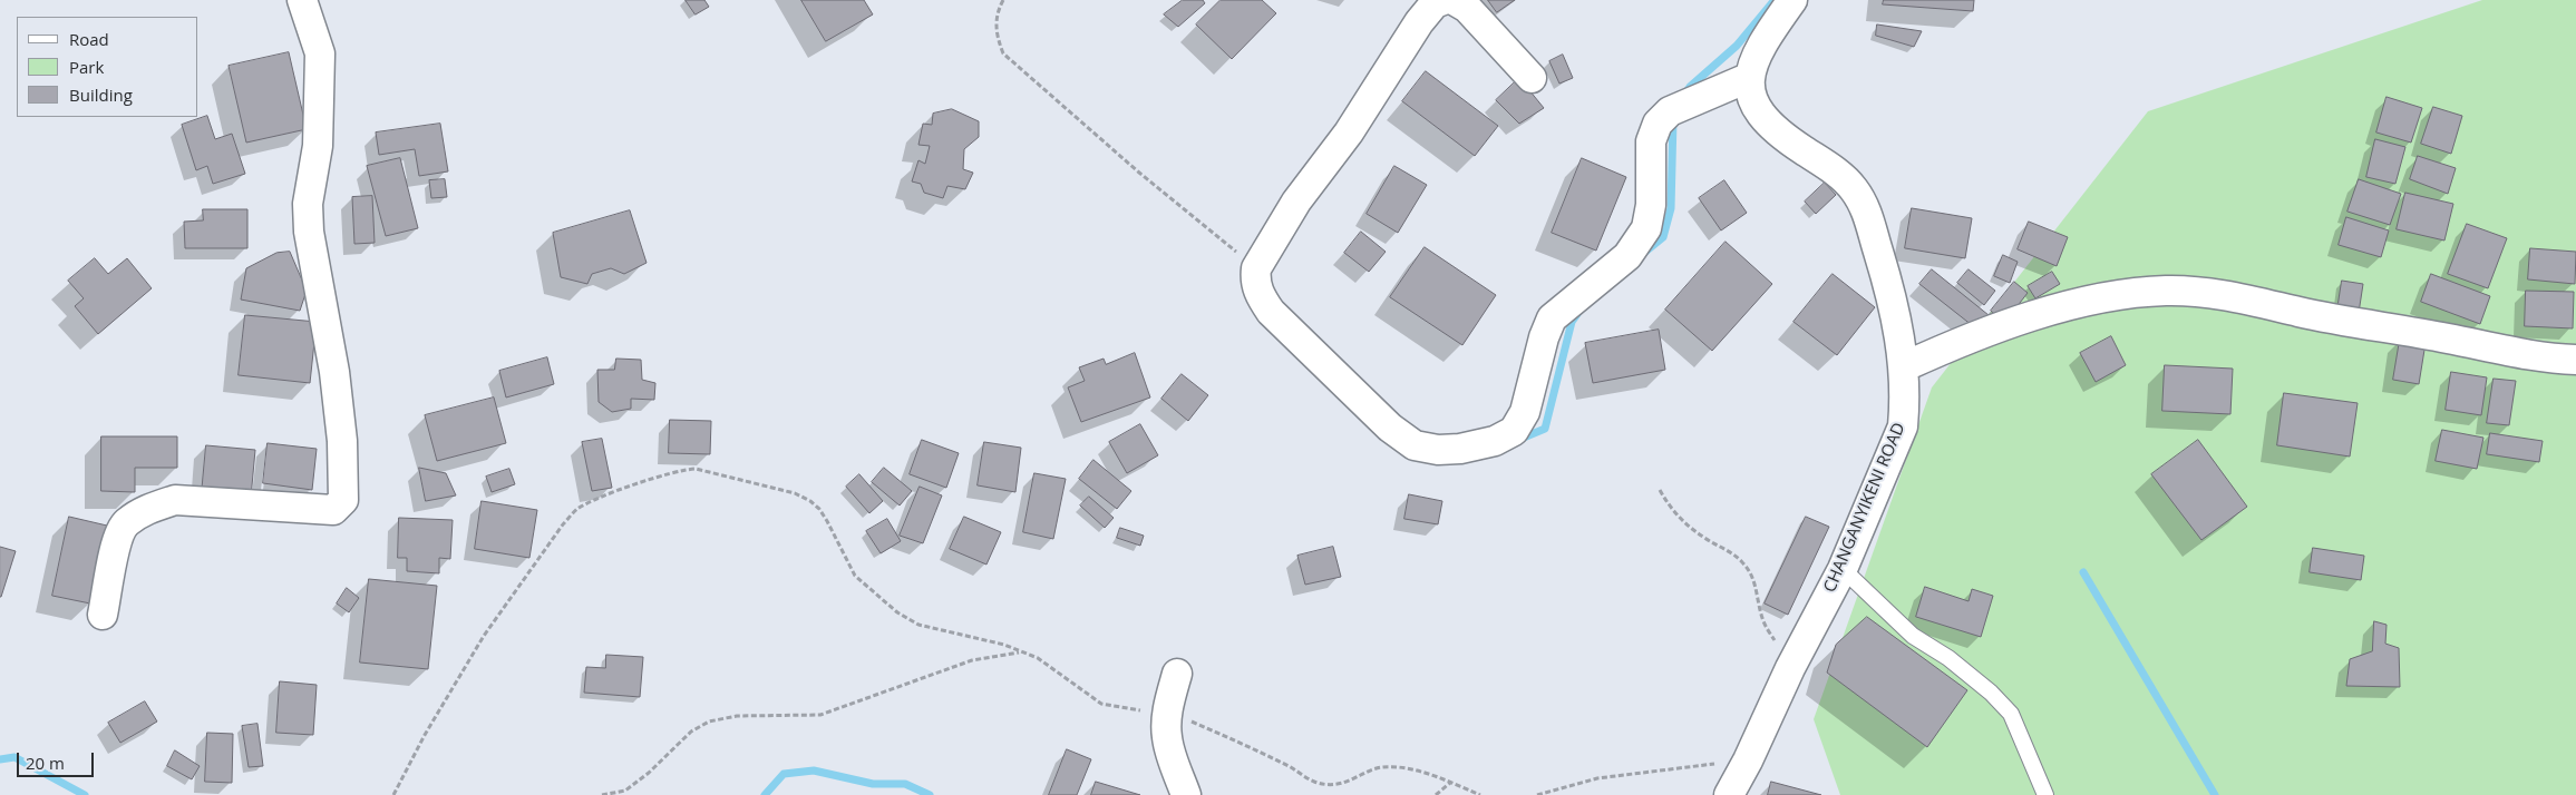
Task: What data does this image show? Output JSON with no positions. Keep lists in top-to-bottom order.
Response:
{
  "streets": {
    "street": ["CHANGANYIKENI ROAD"]
  },
  "legend": ["Road", "Park", "Building"],
  "scale_bar": "20 m"
}
